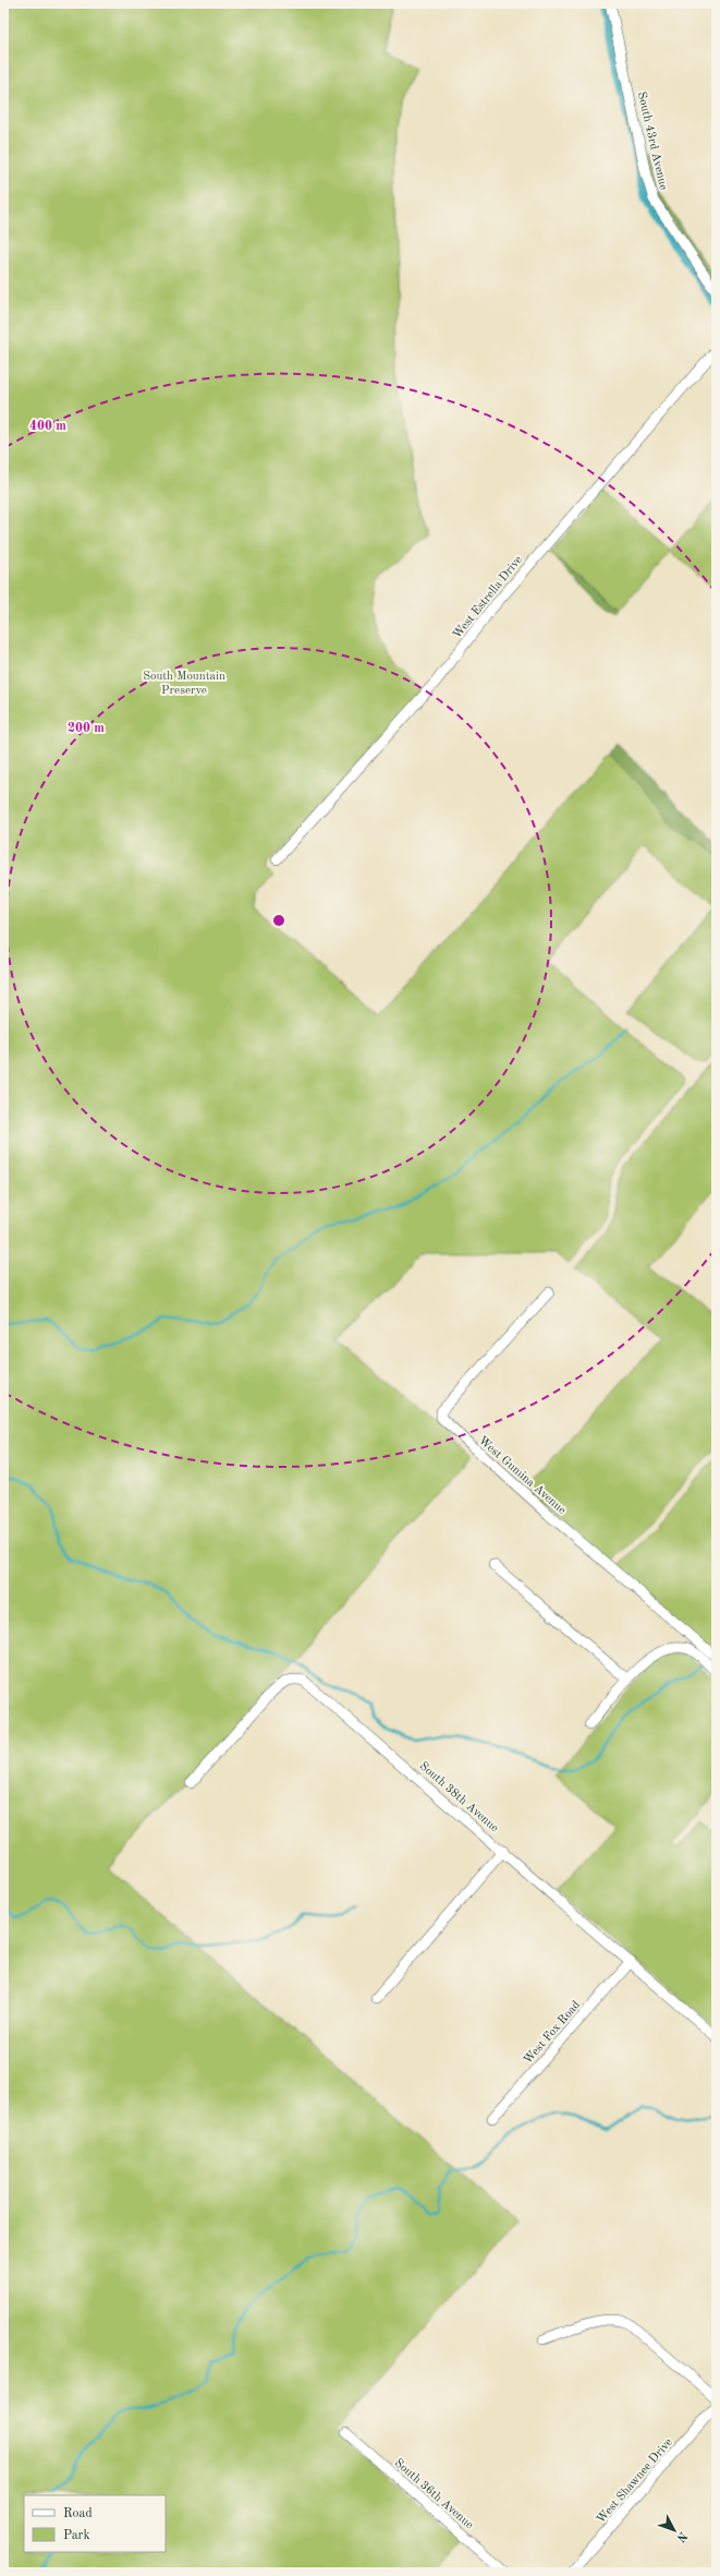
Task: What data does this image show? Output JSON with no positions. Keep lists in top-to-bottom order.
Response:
{
  "streets": {
    "street": [
      "South 43rd Avenue",
      "West Estrella Drive",
      "West Gumina Avenue",
      "South 38th Avenue",
      "West Fox Road",
      "West Shawnee Drive",
      "South 36th Avenue"
    ]
  },
  "crossings": [
    ["South 38th Avenue", "West Fox Road"]
  ],
  "parks": ["South Mountain Preserve"],
  "legend": ["Road", "Park"],
  "north": "bottom right",
  "rings": ["400 m", "200 m"]
}
